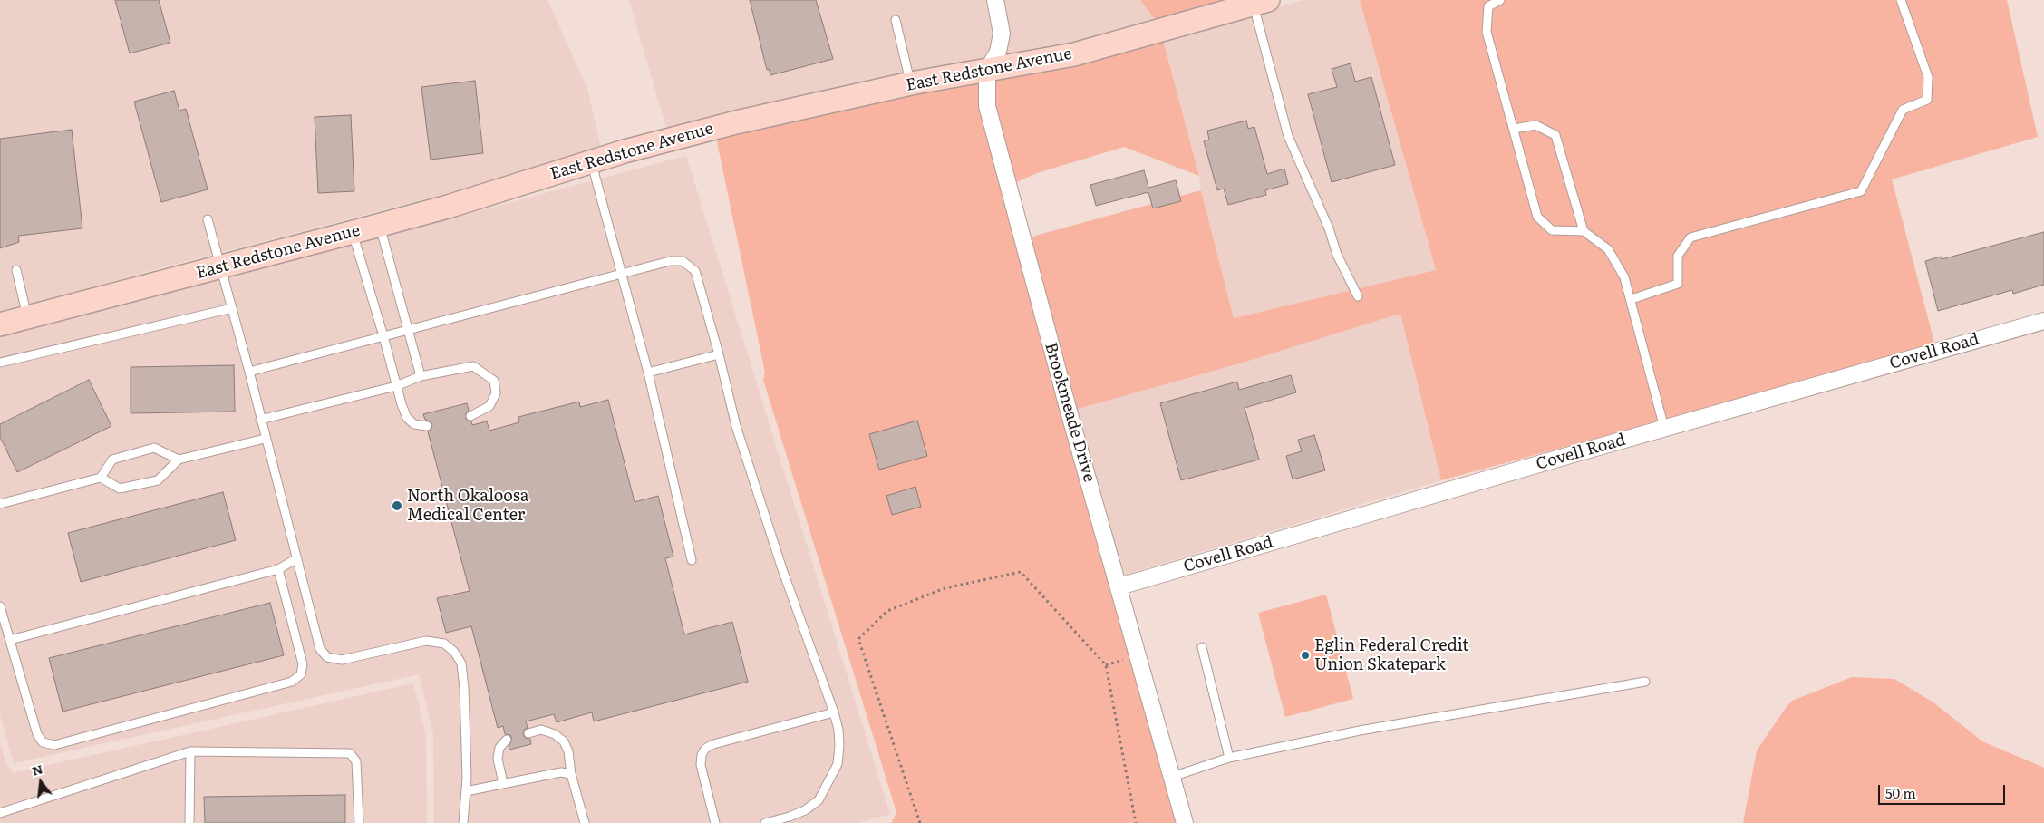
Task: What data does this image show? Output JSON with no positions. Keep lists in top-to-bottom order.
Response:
{
  "streets": {
    "street": ["East Redstone Avenue", "Covell Road", "Brookmeade Drive"]
  },
  "crossings": [
    ["East Redstone Avenue", "Brookmeade Drive"],
    ["Covell Road", "Brookmeade Drive"]
  ],
  "places": ["North Okaloosa Medical Center", "Eglin Federal Credit Union Skatepark"],
  "scale_bar": "50 m",
  "north": "top"
}
